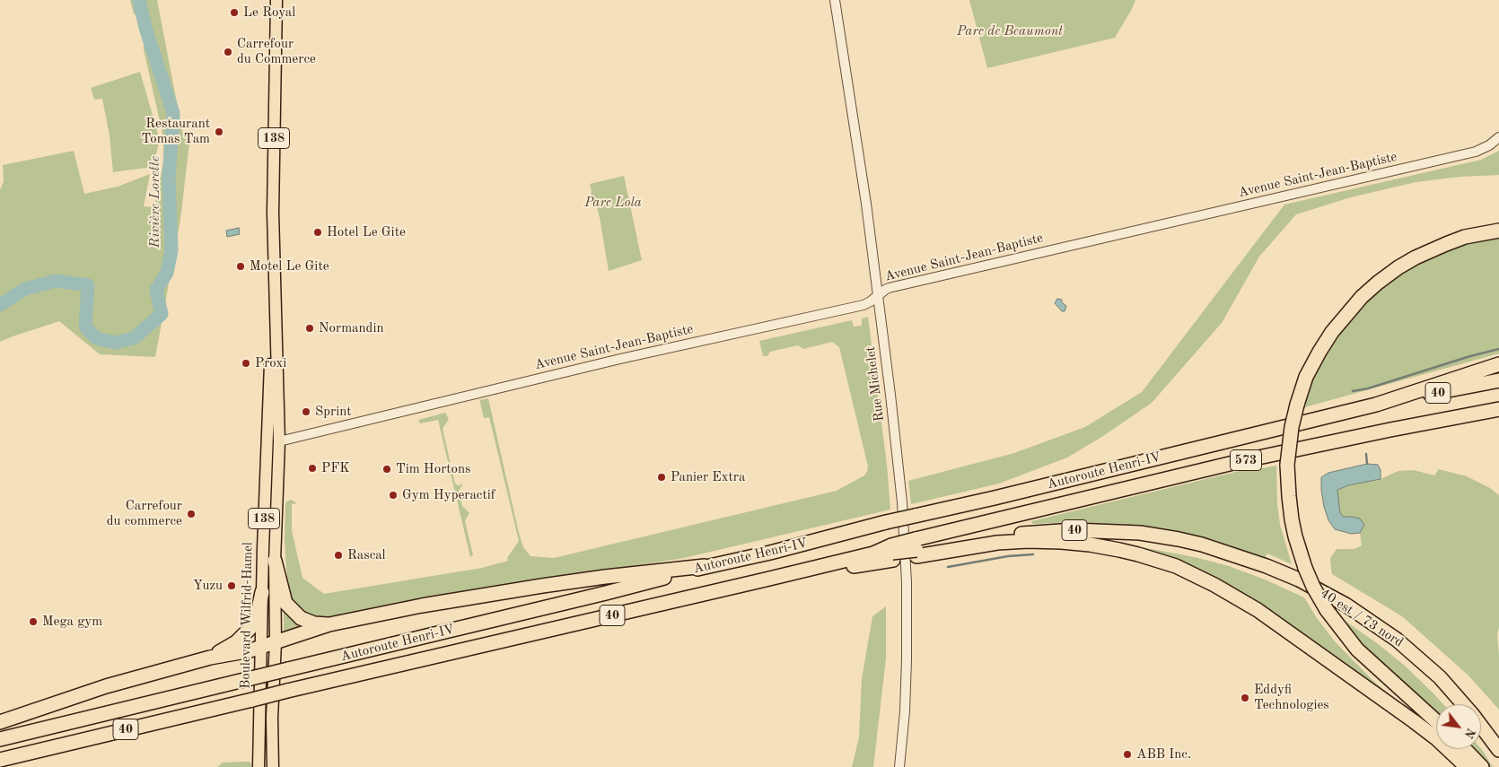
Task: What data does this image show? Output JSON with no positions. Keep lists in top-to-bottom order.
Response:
{
  "streets": {
    "highway": [
      "40",
      "573",
      "Autoroute Henri-IV",
      "40 est / 73 nord"
    ],
    "main road": ["138", "Boulevard Wilfrid-Hamel"],
    "street": ["Avenue Saint-Jean-Baptiste", "Rue Michelet"]
  },
  "crossings": [
    ["Avenue Saint-Jean-Baptiste", "Rue Michelet"],
    ["Avenue Saint-Jean-Baptiste", "Boulevard Wilfrid-Hamel"],
    ["40", "Autoroute Henri-IV"],
    ["Autoroute Henri-IV", "40 est / 73 nord"]
  ],
  "water": ["Rivière Lorette"],
  "parks": ["Parc de Beaumont", "Parc Lola"],
  "places": [
    "Le Royal",
    "Carrefour du Commerce",
    "Restaurant Tomas Tam",
    "Hotel Le Gite",
    "Motel Le Gite",
    "Normandin",
    "Proxi",
    "Sprint",
    "PFK",
    "Tim Hortons",
    "Panier Extra",
    "Gym Hyperactif",
    "Carrefour du commerce",
    "Rascal",
    "Yuzu",
    "Mega gym",
    "Eddyfi Technologies",
    "ABB Inc."
  ],
  "north": "bottom right"
}
